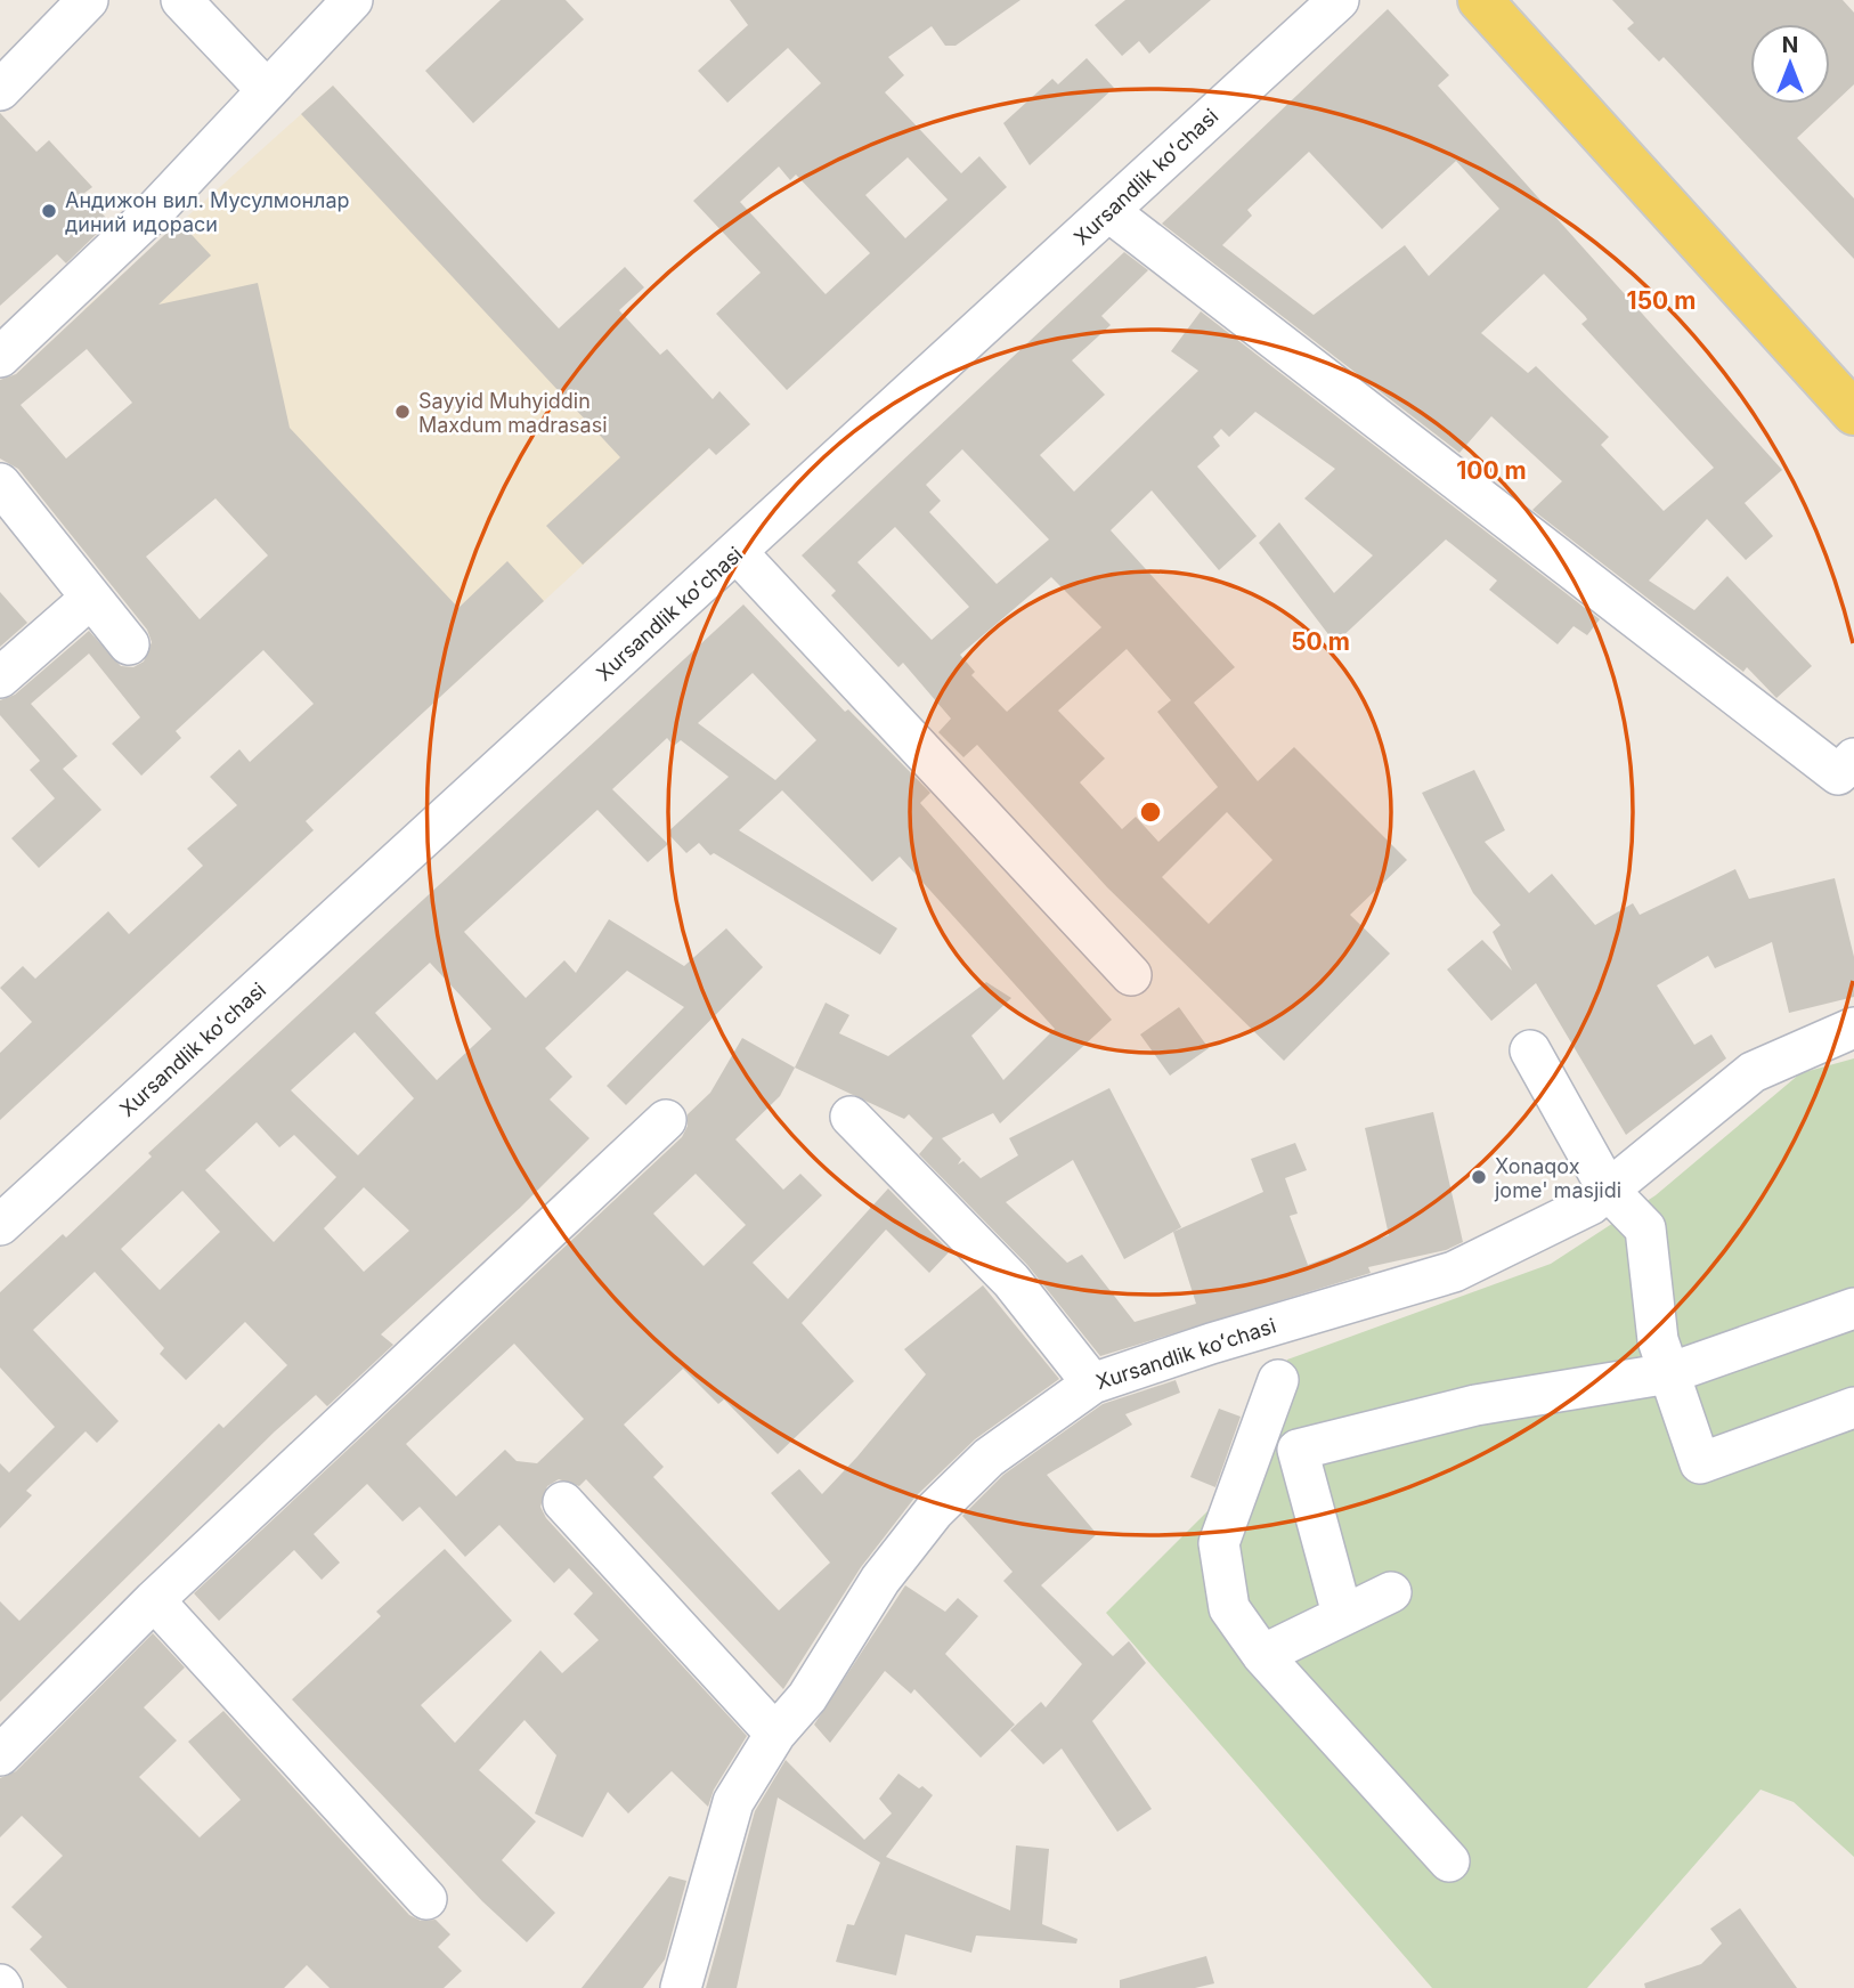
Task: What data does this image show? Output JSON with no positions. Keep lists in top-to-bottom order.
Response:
{
  "streets": {
    "street": ["Xursandlik koʻchasi"]
  },
  "places": ["Андижон вил. Мусулмонлар диний идораси", "Sayyid Muhyiddin Maxdum madrasasi", "Xonaqox jome' masjidi"],
  "north": "top",
  "rings": ["150 m", "100 m", "50 m"]
}
